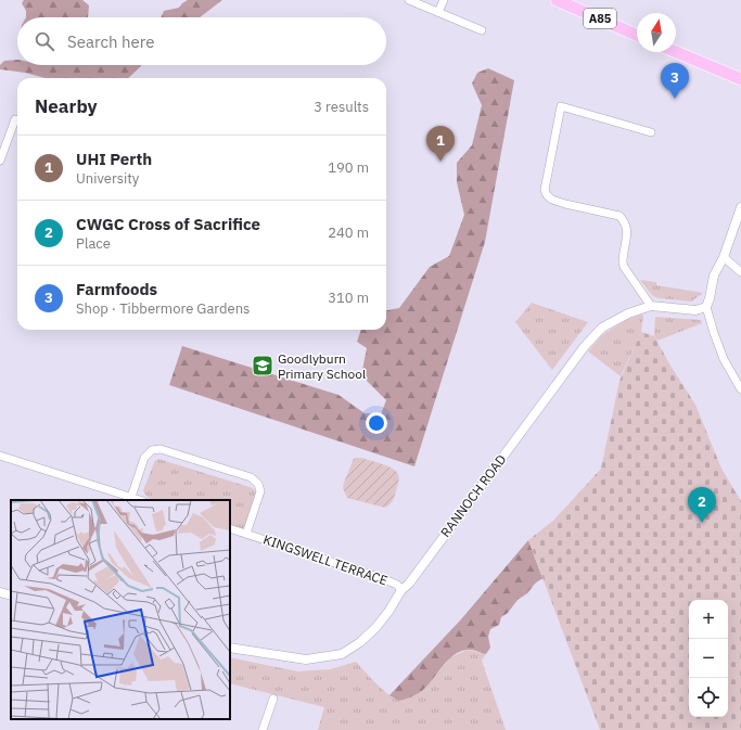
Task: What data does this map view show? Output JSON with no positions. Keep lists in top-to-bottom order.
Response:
{
  "streets": {
    "main road": ["A85"],
    "street": ["RANNOCH ROAD", "KINGSWELL TERRACE"]
  },
  "crossings": [
    ["RANNOCH ROAD", "KINGSWELL TERRACE"]
  ],
  "places": {
    "school or university": ["Goodlyburn Primary School"]
  },
  "north": "top",
  "page": {
    "search": "Search here",
    "pins": ["3", "1", "2"],
    "heading": ["Nearby", "3 results"],
    "list": [
      {
        "mark": "1",
        "name": "UHI Perth",
        "note": "University",
        "value": "190 m"
      },
      {
        "mark": "2",
        "name": "CWGC Cross of Sacrifice",
        "note": "Place",
        "value": "240 m"
      },
      {
        "mark": "3",
        "name": "Farmfoods",
        "note": "Shop · Tibbermore Gardens",
        "value": "310 m"
      }
    ],
    "map_buttons": ["+", "−"]
  }
}
